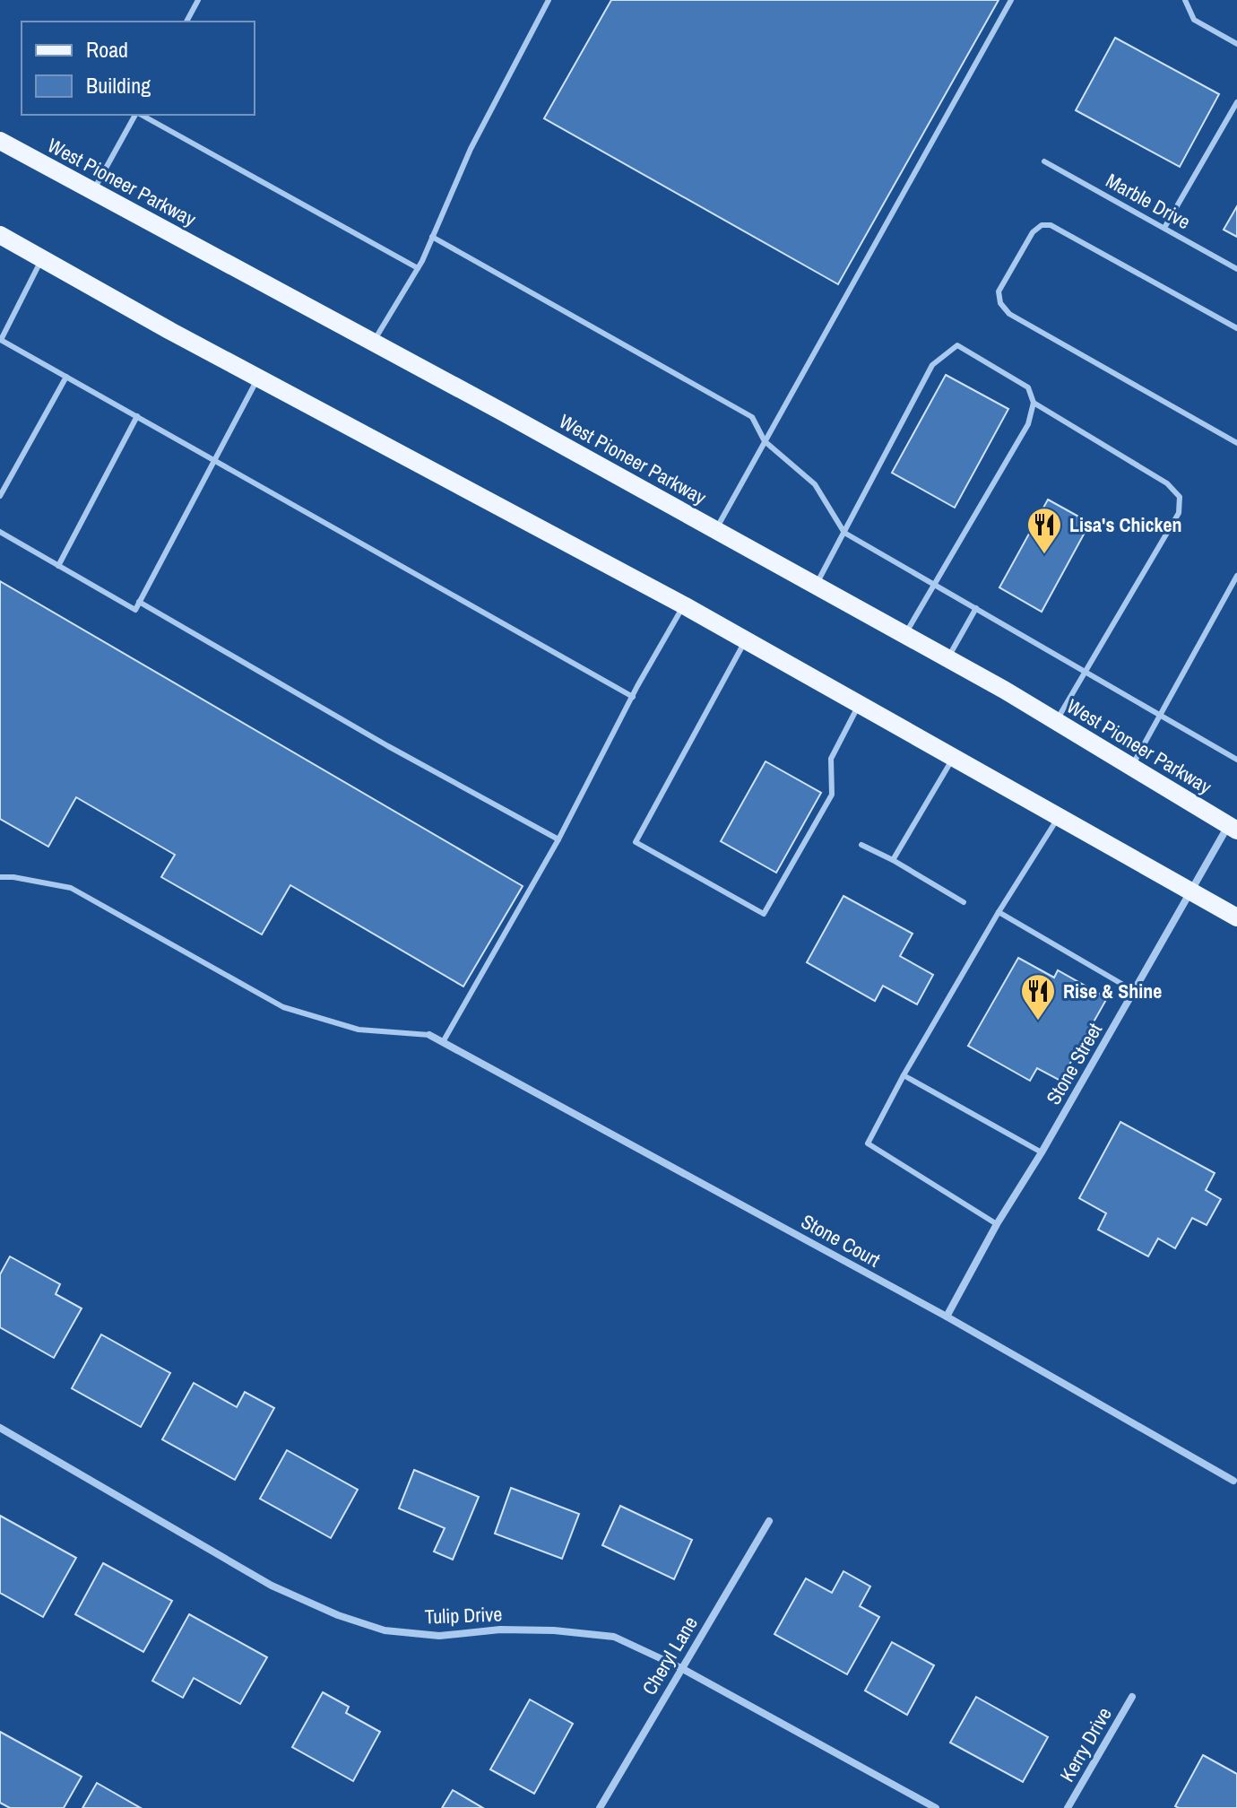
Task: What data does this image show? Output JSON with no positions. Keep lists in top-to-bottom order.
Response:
{
  "streets": {
    "main road": ["West Pioneer Parkway"],
    "street": [
      "Stone Street",
      "Stone Court",
      "Tulip Drive",
      "Cheryl Lane",
      "Kerry Drive"
    ],
    "lane": ["Marble Drive"]
  },
  "crossings": [
    ["West Pioneer Parkway", "Stone Street"],
    ["Stone Street", "Stone Court"],
    ["Tulip Drive", "Cheryl Lane"]
  ],
  "places": {
    "restaurant": ["Lisa's Chicken", "Rise & Shine"]
  },
  "legend": ["Road", "Building"]
}
